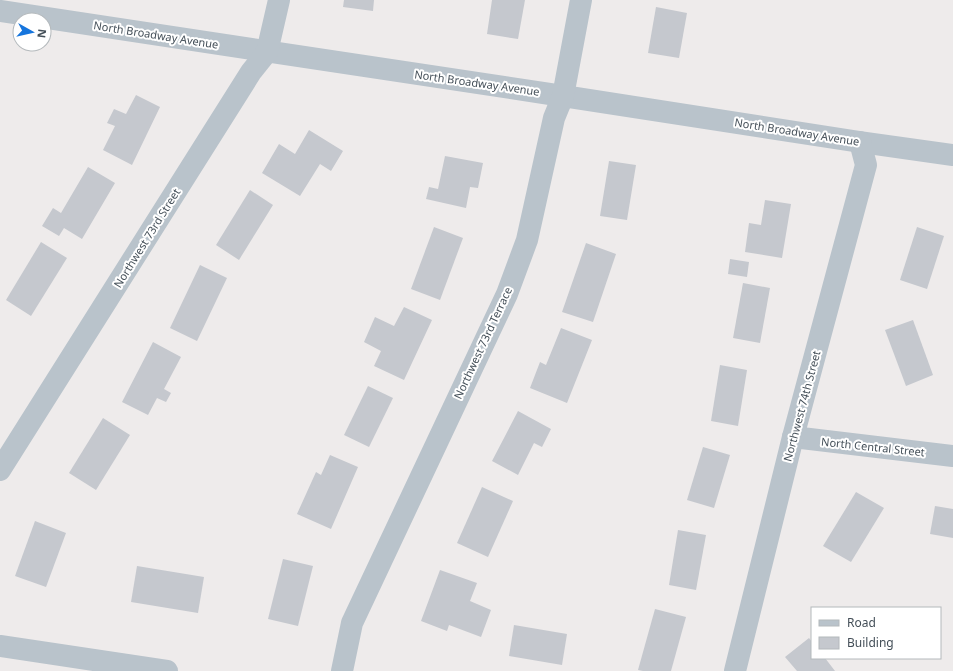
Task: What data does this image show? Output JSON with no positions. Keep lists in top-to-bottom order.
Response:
{
  "streets": {
    "street": [
      "North Broadway Avenue",
      "Northwest 73rd Street",
      "Northwest 73rd Terrace",
      "Northwest 74th Street",
      "North Central Street"
    ]
  },
  "crossings": [
    ["North Broadway Avenue", "Northwest 73rd Street"],
    ["North Broadway Avenue", "Northwest 73rd Terrace"],
    ["North Broadway Avenue", "Northwest 74th Street"],
    ["Northwest 74th Street", "North Central Street"]
  ],
  "legend": ["Road", "Building"],
  "north": "right"
}
